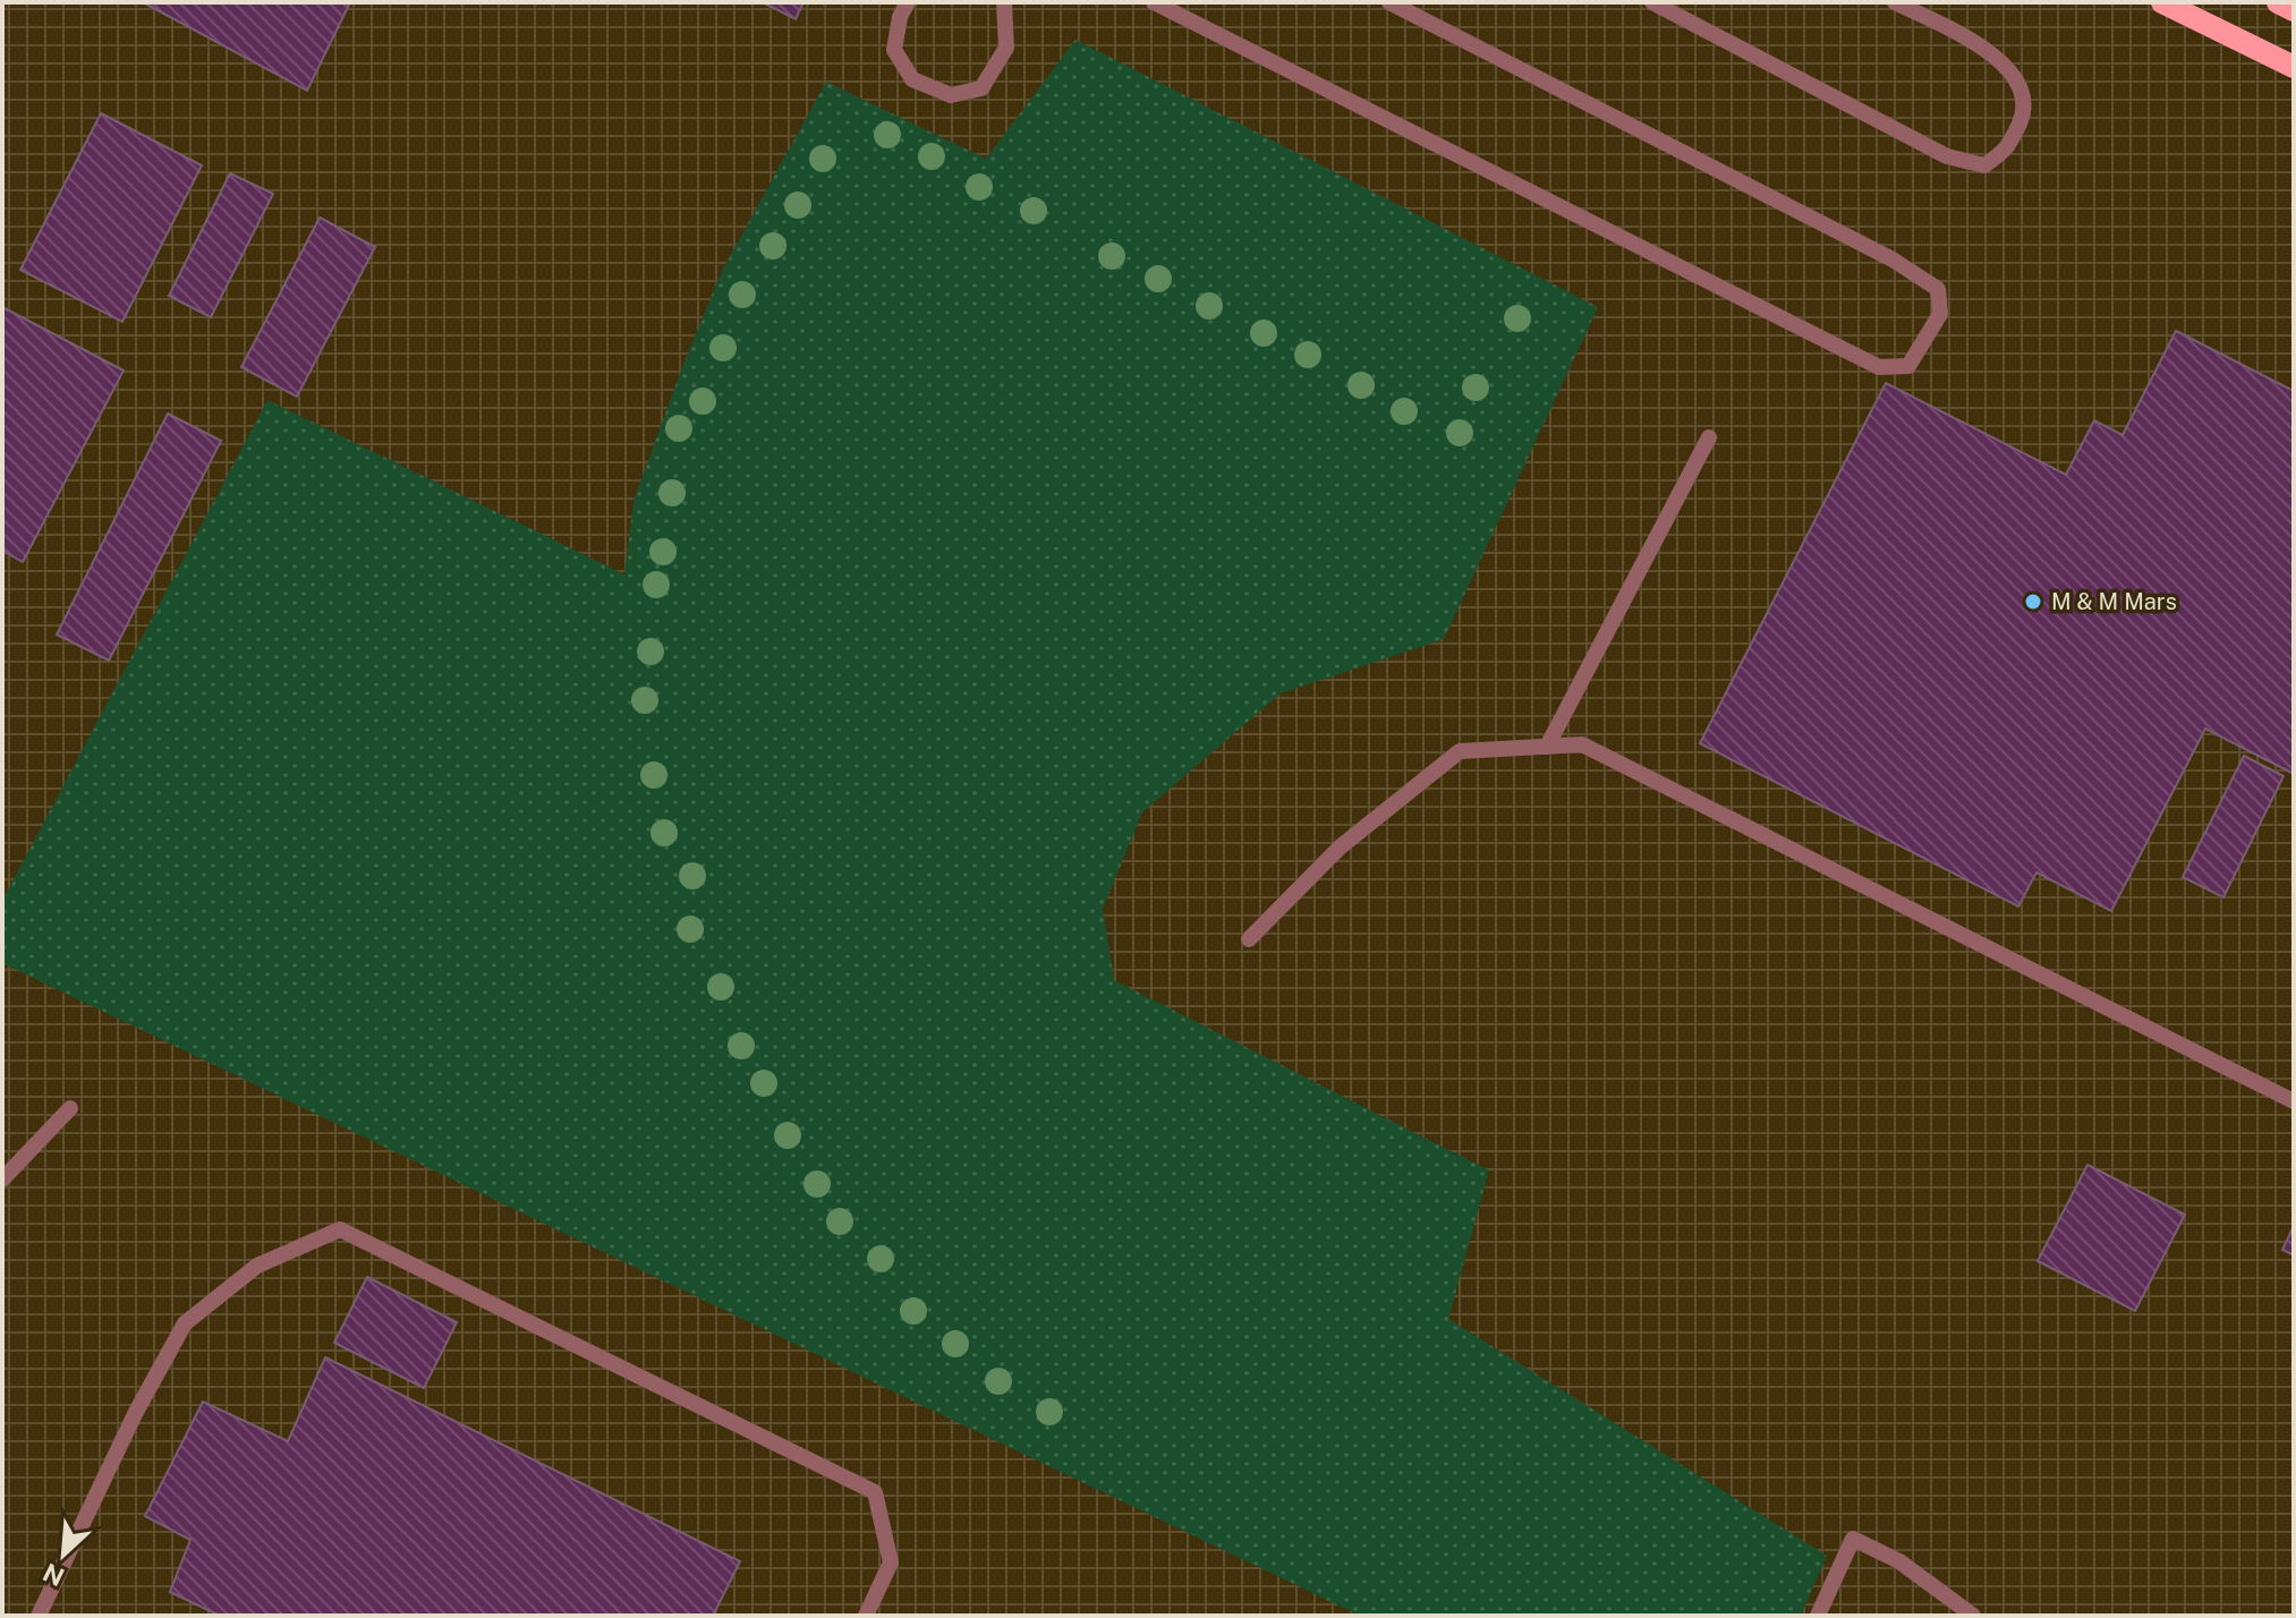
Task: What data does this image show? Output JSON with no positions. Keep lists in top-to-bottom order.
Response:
{
  "places": ["M & M Mars"],
  "north": "bottom left"
}
